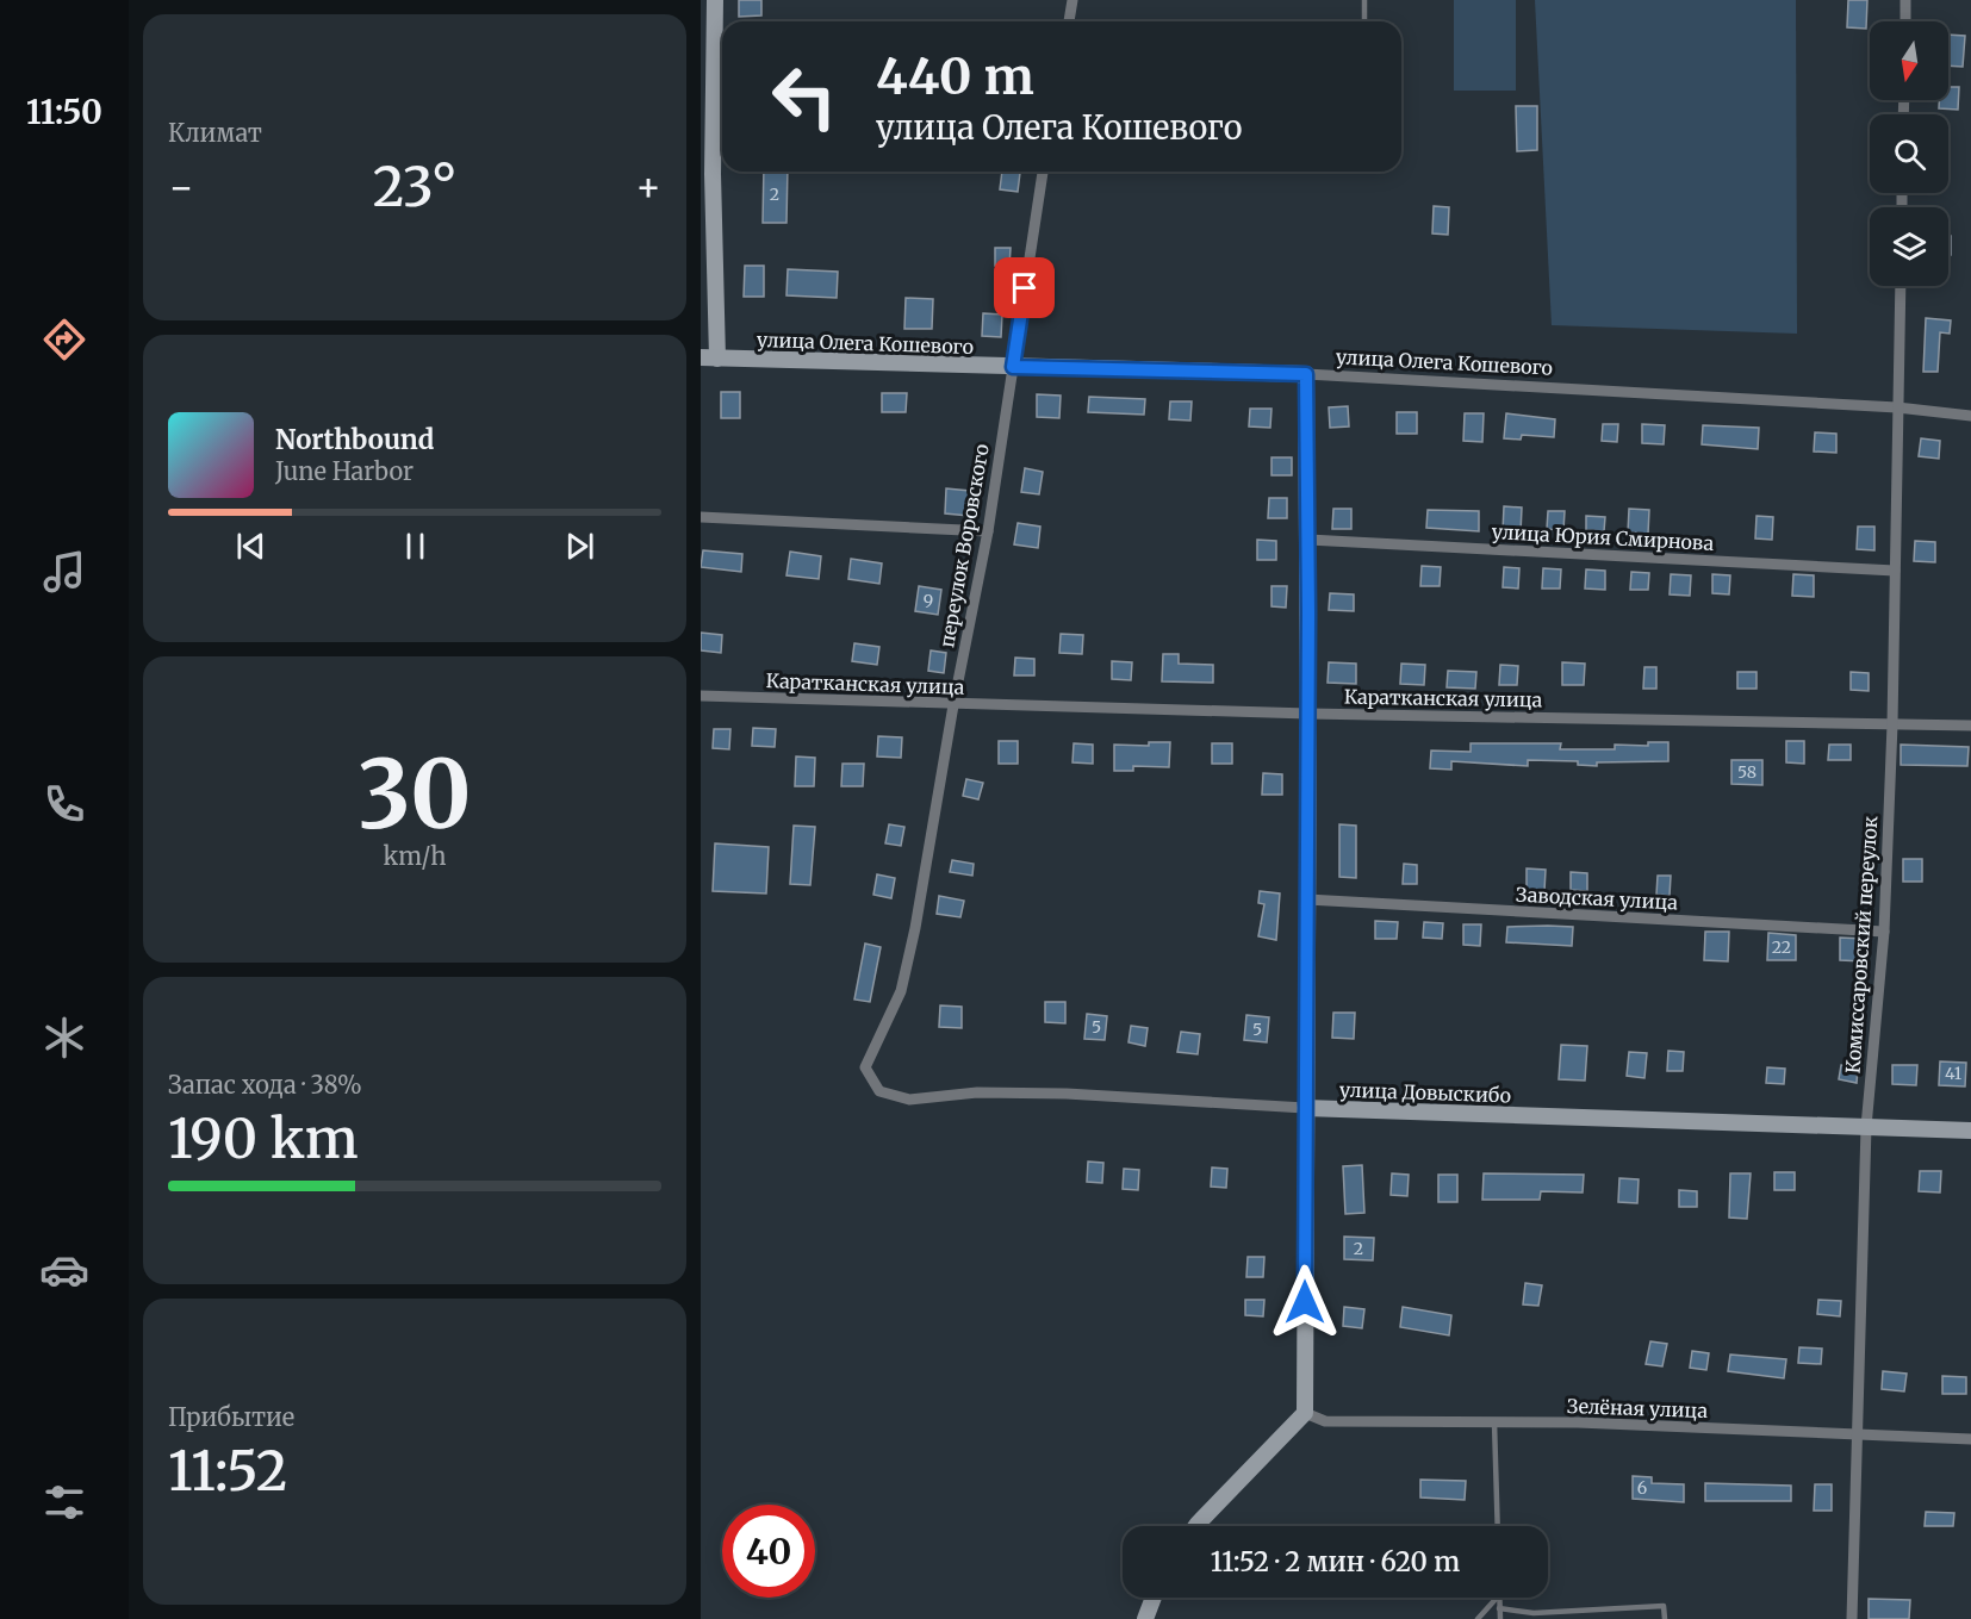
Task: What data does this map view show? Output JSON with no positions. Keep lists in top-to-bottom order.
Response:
{
  "streets": {
    "street": [
      "улица Олега Кошевого",
      "улица Юрия Смирнова",
      "переулок Воровского",
      "Каратканская улица",
      "Заводская улица",
      "Комиссаровский переулок",
      "улица Довыскибо",
      "Зелёная улица"
    ]
  },
  "crossings": [
    ["улица Олега Кошевого", "переулок Воровского"],
    ["улица Олега Кошевого", "Комиссаровский переулок"],
    ["улица Юрия Смирнова", "Комиссаровский переулок"],
    ["переулок Воровского", "Каратканская улица"],
    ["переулок Воровского", "улица Довыскибо"],
    ["Каратканская улица", "Комиссаровский переулок"],
    ["Заводская улица", "Комиссаровский переулок"],
    ["Комиссаровский переулок", "улица Довыскибо"],
    ["Комиссаровский переулок", "Зелёная улица"]
  ],
  "house_numbers": [
    "2",
    "9",
    "58",
    "22",
    "5",
    "5",
    "41",
    "2",
    "6"
  ],
  "north": "bottom",
  "page": {
    "tabs": "11:50",
    "tile": [
      "Климат",
      ["30", "km/h"],
      ["Запас хода · 38%", "190 km"],
      ["Прибытие", "11:52"]
    ],
    "turn": ["440 m", "улица Олега Кошевого"],
    "heat": ["−", "23°", "+"],
    "song": ["Northbound", "June Harbor"],
    "limit": "40",
    "trip": "11:52 · 2 мин · 620 m"
  }
}
